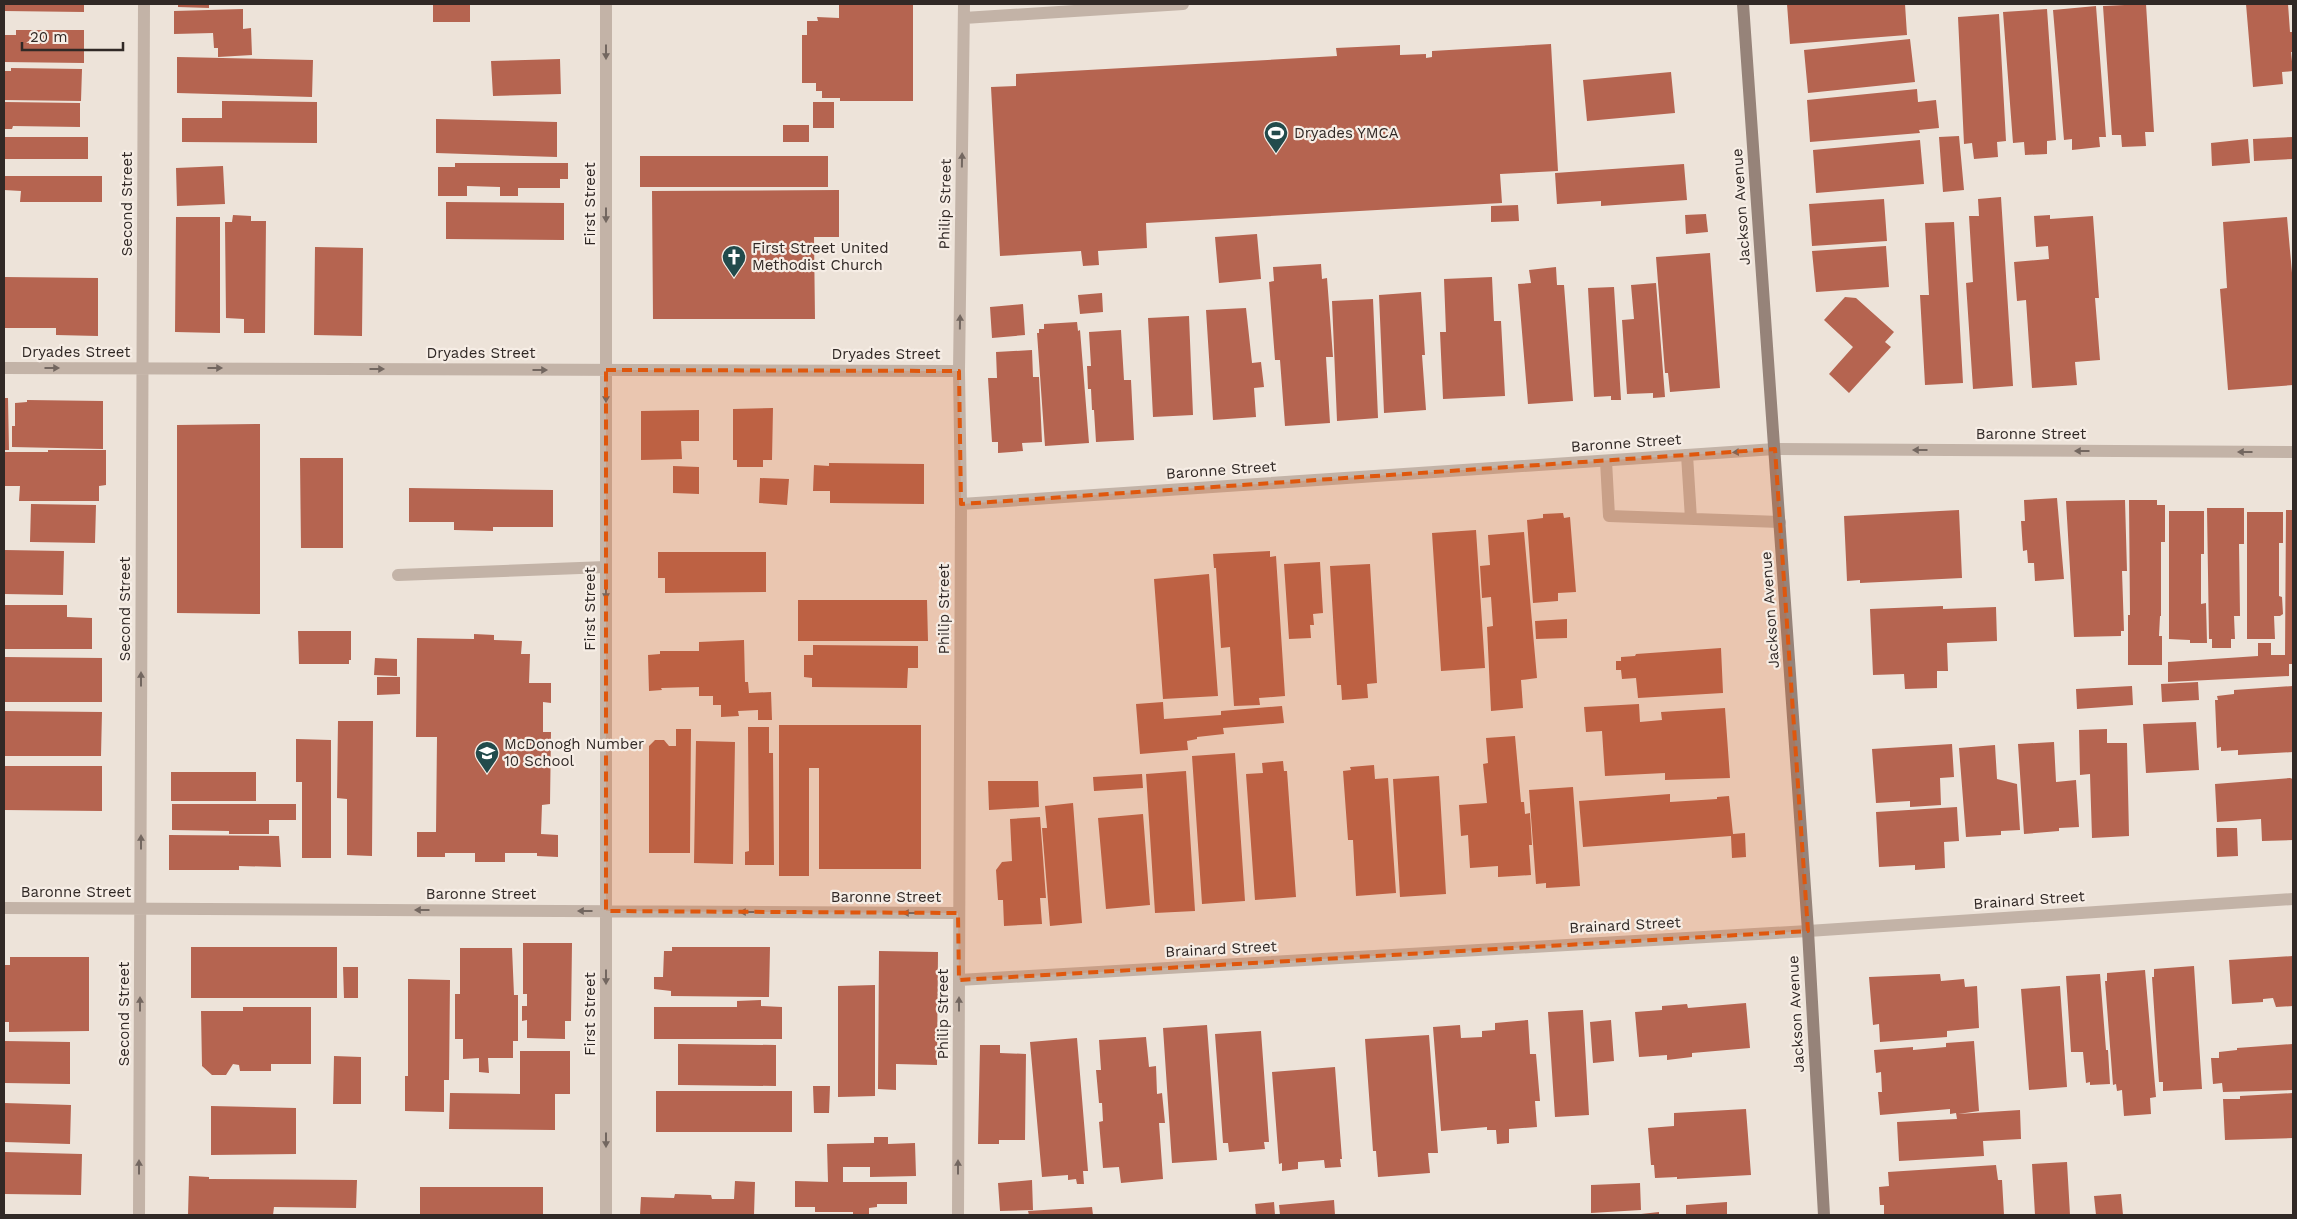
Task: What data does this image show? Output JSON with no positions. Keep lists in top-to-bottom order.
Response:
{
  "streets": {
    "street": [
      "Second Street",
      "First Street",
      "Philip Street",
      "Jackson Avenue",
      "Dryades Street",
      "Baronne Street",
      "Brainard Street"
    ]
  },
  "crossings": [
    ["Second Street", "Dryades Street"],
    ["Second Street", "Baronne Street"],
    ["First Street", "Dryades Street"],
    ["First Street", "Baronne Street"],
    ["Philip Street", "Dryades Street"],
    ["Philip Street", "Baronne Street"],
    ["Philip Street", "Brainard Street"],
    ["Jackson Avenue", "Baronne Street"],
    ["Jackson Avenue", "Brainard Street"]
  ],
  "one_way": [
    "Second Street",
    "First Street",
    "Philip Street",
    "Dryades Street",
    "Baronne Street"
  ],
  "places": {
    "sports": ["Dryades YMCA"],
    "church": ["First Street United Methodist Church"],
    "school or university": ["McDonogh Number 10 School"]
  },
  "scale_bar": "20 m"
}
